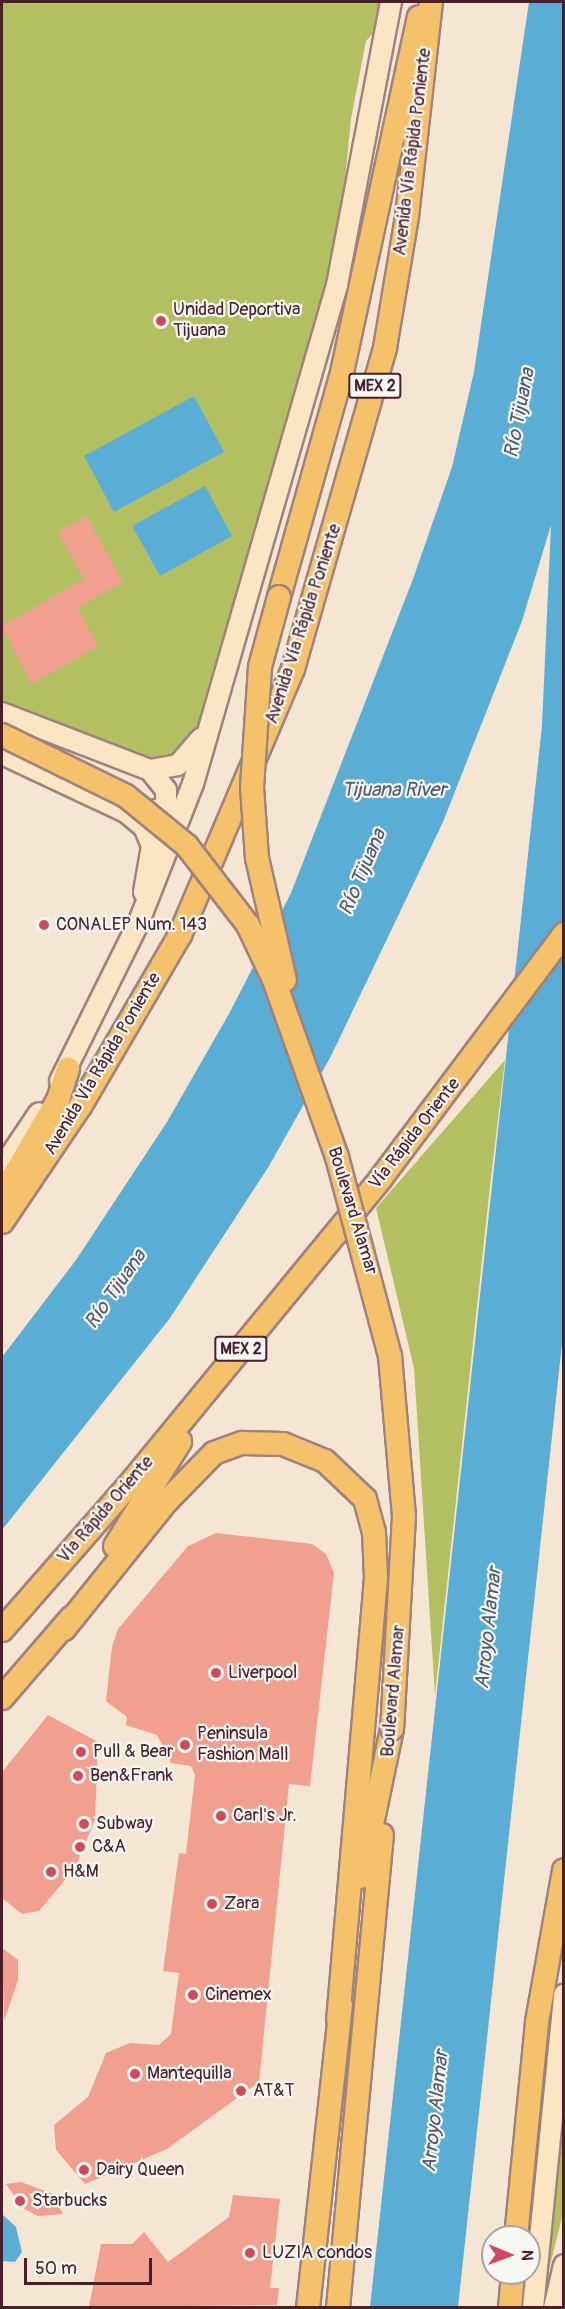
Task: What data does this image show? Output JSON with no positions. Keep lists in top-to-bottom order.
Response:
{
  "streets": {
    "highway": [
      "Avenida Vía Rápida Poniente",
      "MEX 2",
      "Vía Rápida Oriente",
      "Boulevard Alamar"
    ]
  },
  "water": ["Río Tijuana", "Tijuana River", "Arroyo Alamar"],
  "places": [
    "Unidad Deportiva Tijuana",
    "CONALEP Num. 143",
    "Liverpool",
    "Peninsula Fashion Mall",
    "Pull & Bear",
    "Ben&Frank",
    "Carl's Jr.",
    "Subway",
    "C&A",
    "H&M",
    "Zara",
    "Cinemex",
    "Mantequilla",
    "AT&T",
    "Dairy Queen",
    "Starbucks",
    "LUZIA condos"
  ],
  "scale_bar": "50 m",
  "north": "right"
}
